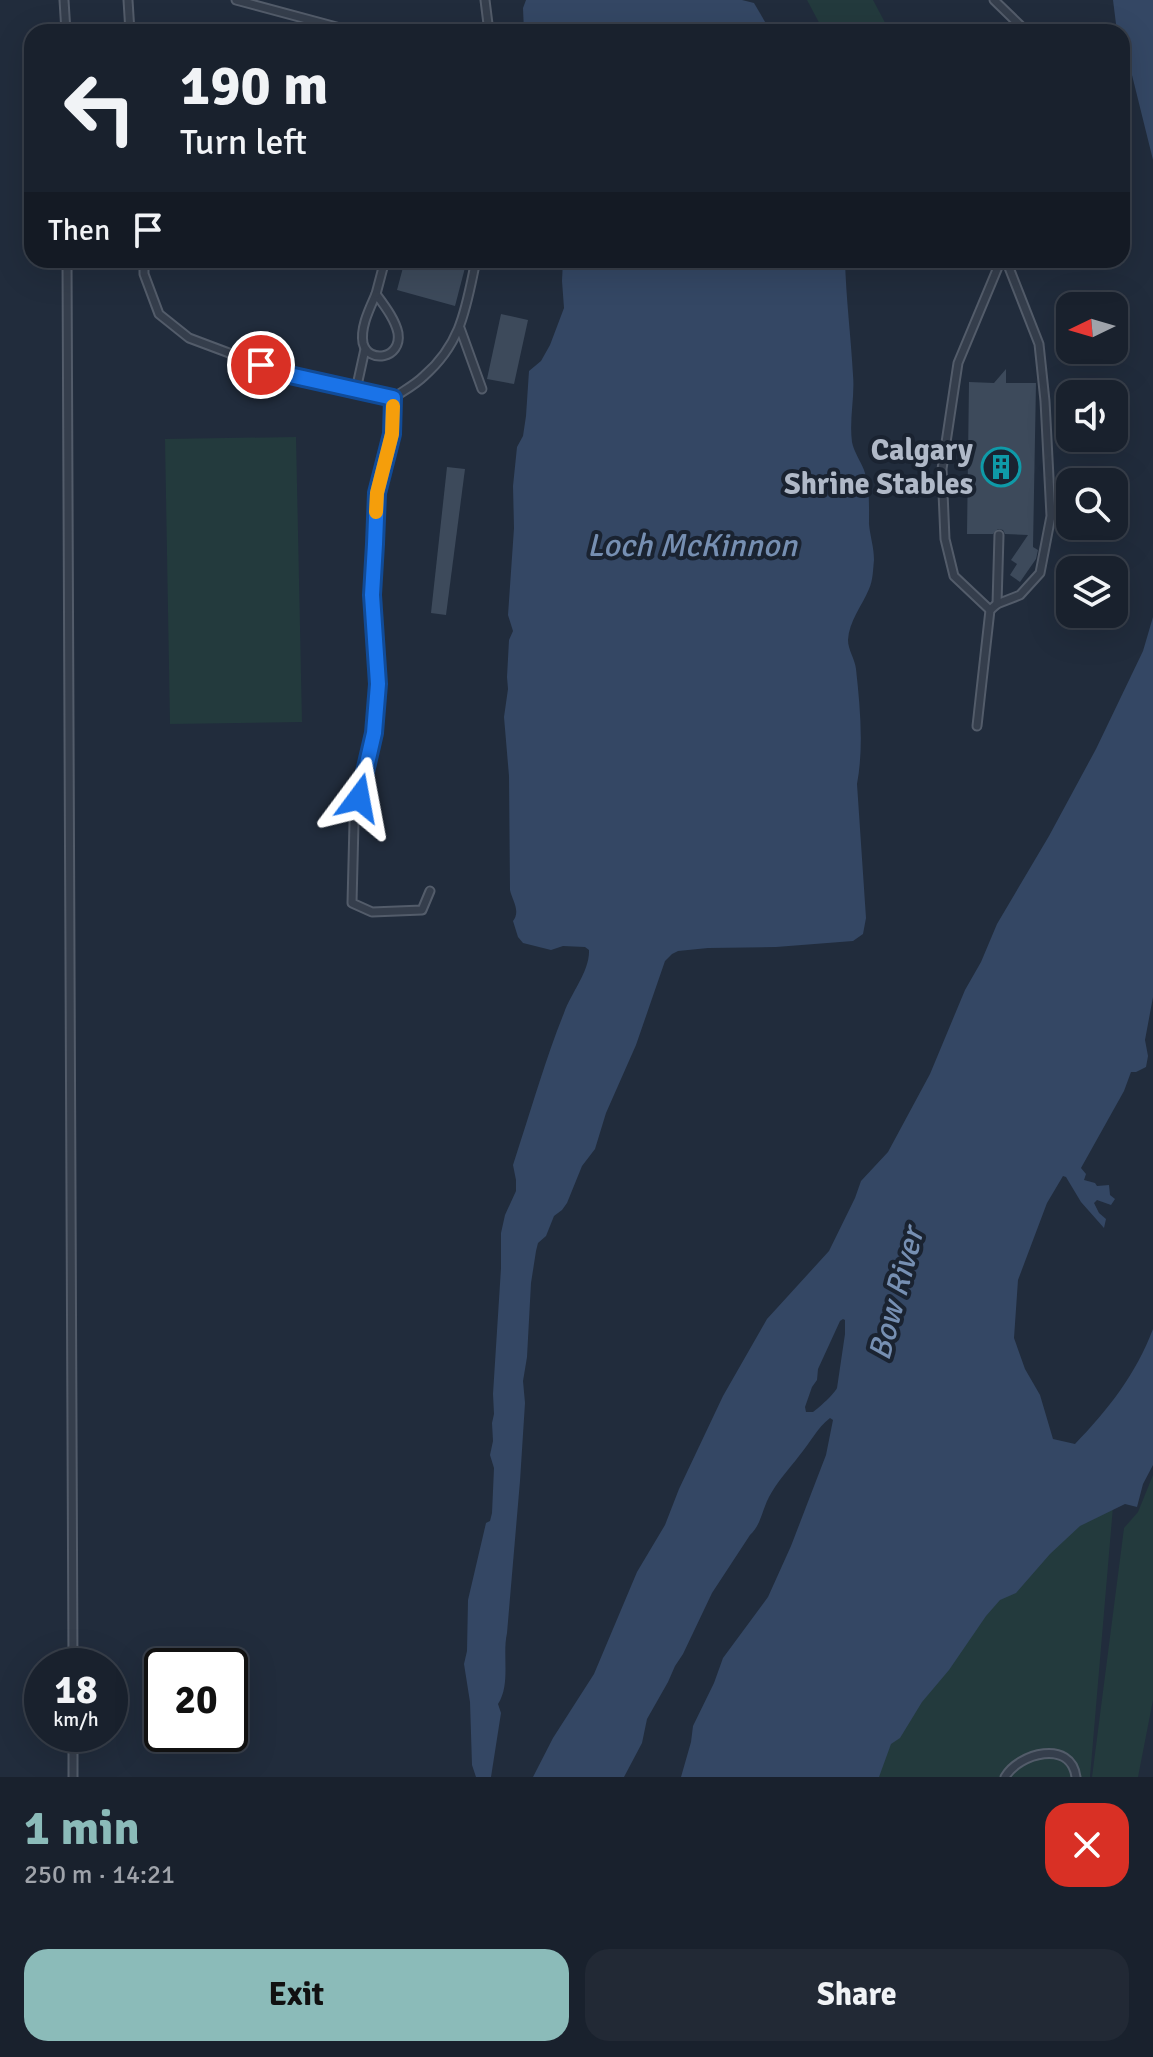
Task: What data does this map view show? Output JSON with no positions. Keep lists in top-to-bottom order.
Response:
{
  "water": ["Loch McKinnon", "Bow River"],
  "places": {
    "building": ["Calgary Shrine Stables"]
  },
  "north": "left",
  "page": {
    "turn": ["190 m", "Turn left"],
    "then": "Then",
    "speed": "18 km/h",
    "limit": "20",
    "heading": ["1 min", "250 m · 14:21"],
    "buttons": ["Exit", "Share"]
  }
}
